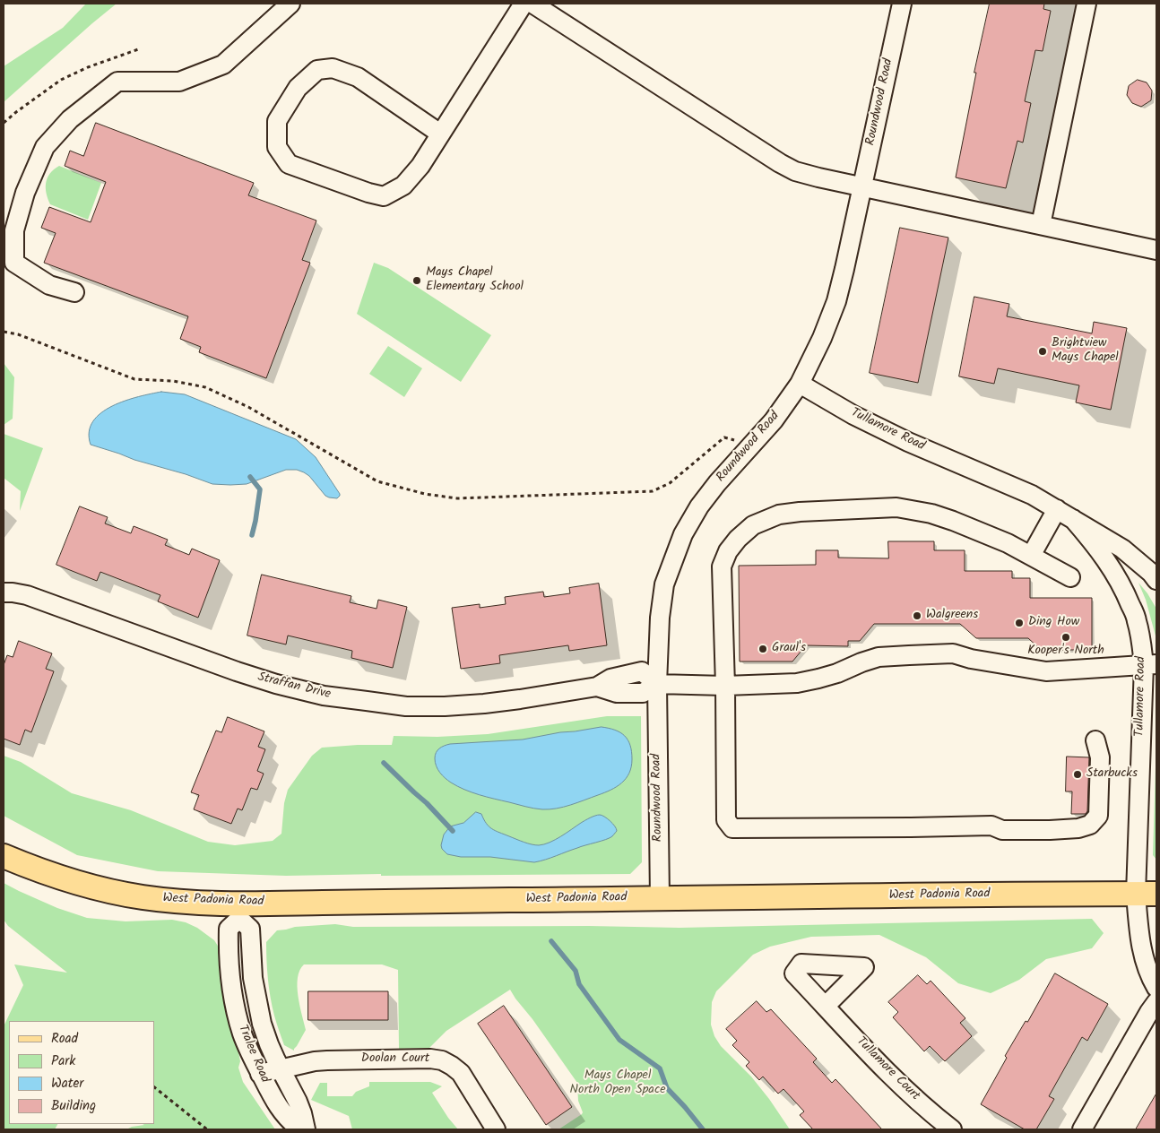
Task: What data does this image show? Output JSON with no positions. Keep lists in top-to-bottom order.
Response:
{
  "streets": {
    "main road": ["West Padonia Road"],
    "street": [
      "Roundwood Road",
      "Tullamore Road",
      "Straffan Drive",
      "Tralee Road",
      "Doolan Court",
      "Tullamore Court"
    ]
  },
  "crossings": [
    ["Roundwood Road", "Tullamore Road"],
    ["Roundwood Road", "Straffan Drive"],
    ["Roundwood Road", "West Padonia Road"],
    ["Tullamore Road", "West Padonia Road"],
    ["West Padonia Road", "Tralee Road"],
    ["Tralee Road", "Doolan Court"]
  ],
  "parks": ["Mays Chapel North Open Space"],
  "places": [
    "Mays Chapel Elementary School",
    "Brightview Mays Chapel",
    "Walgreens",
    "Ding How",
    "Kooper's North",
    "Graul's",
    "Starbucks"
  ],
  "legend": [
    "Road",
    "Park",
    "Water",
    "Building"
  ]
}
